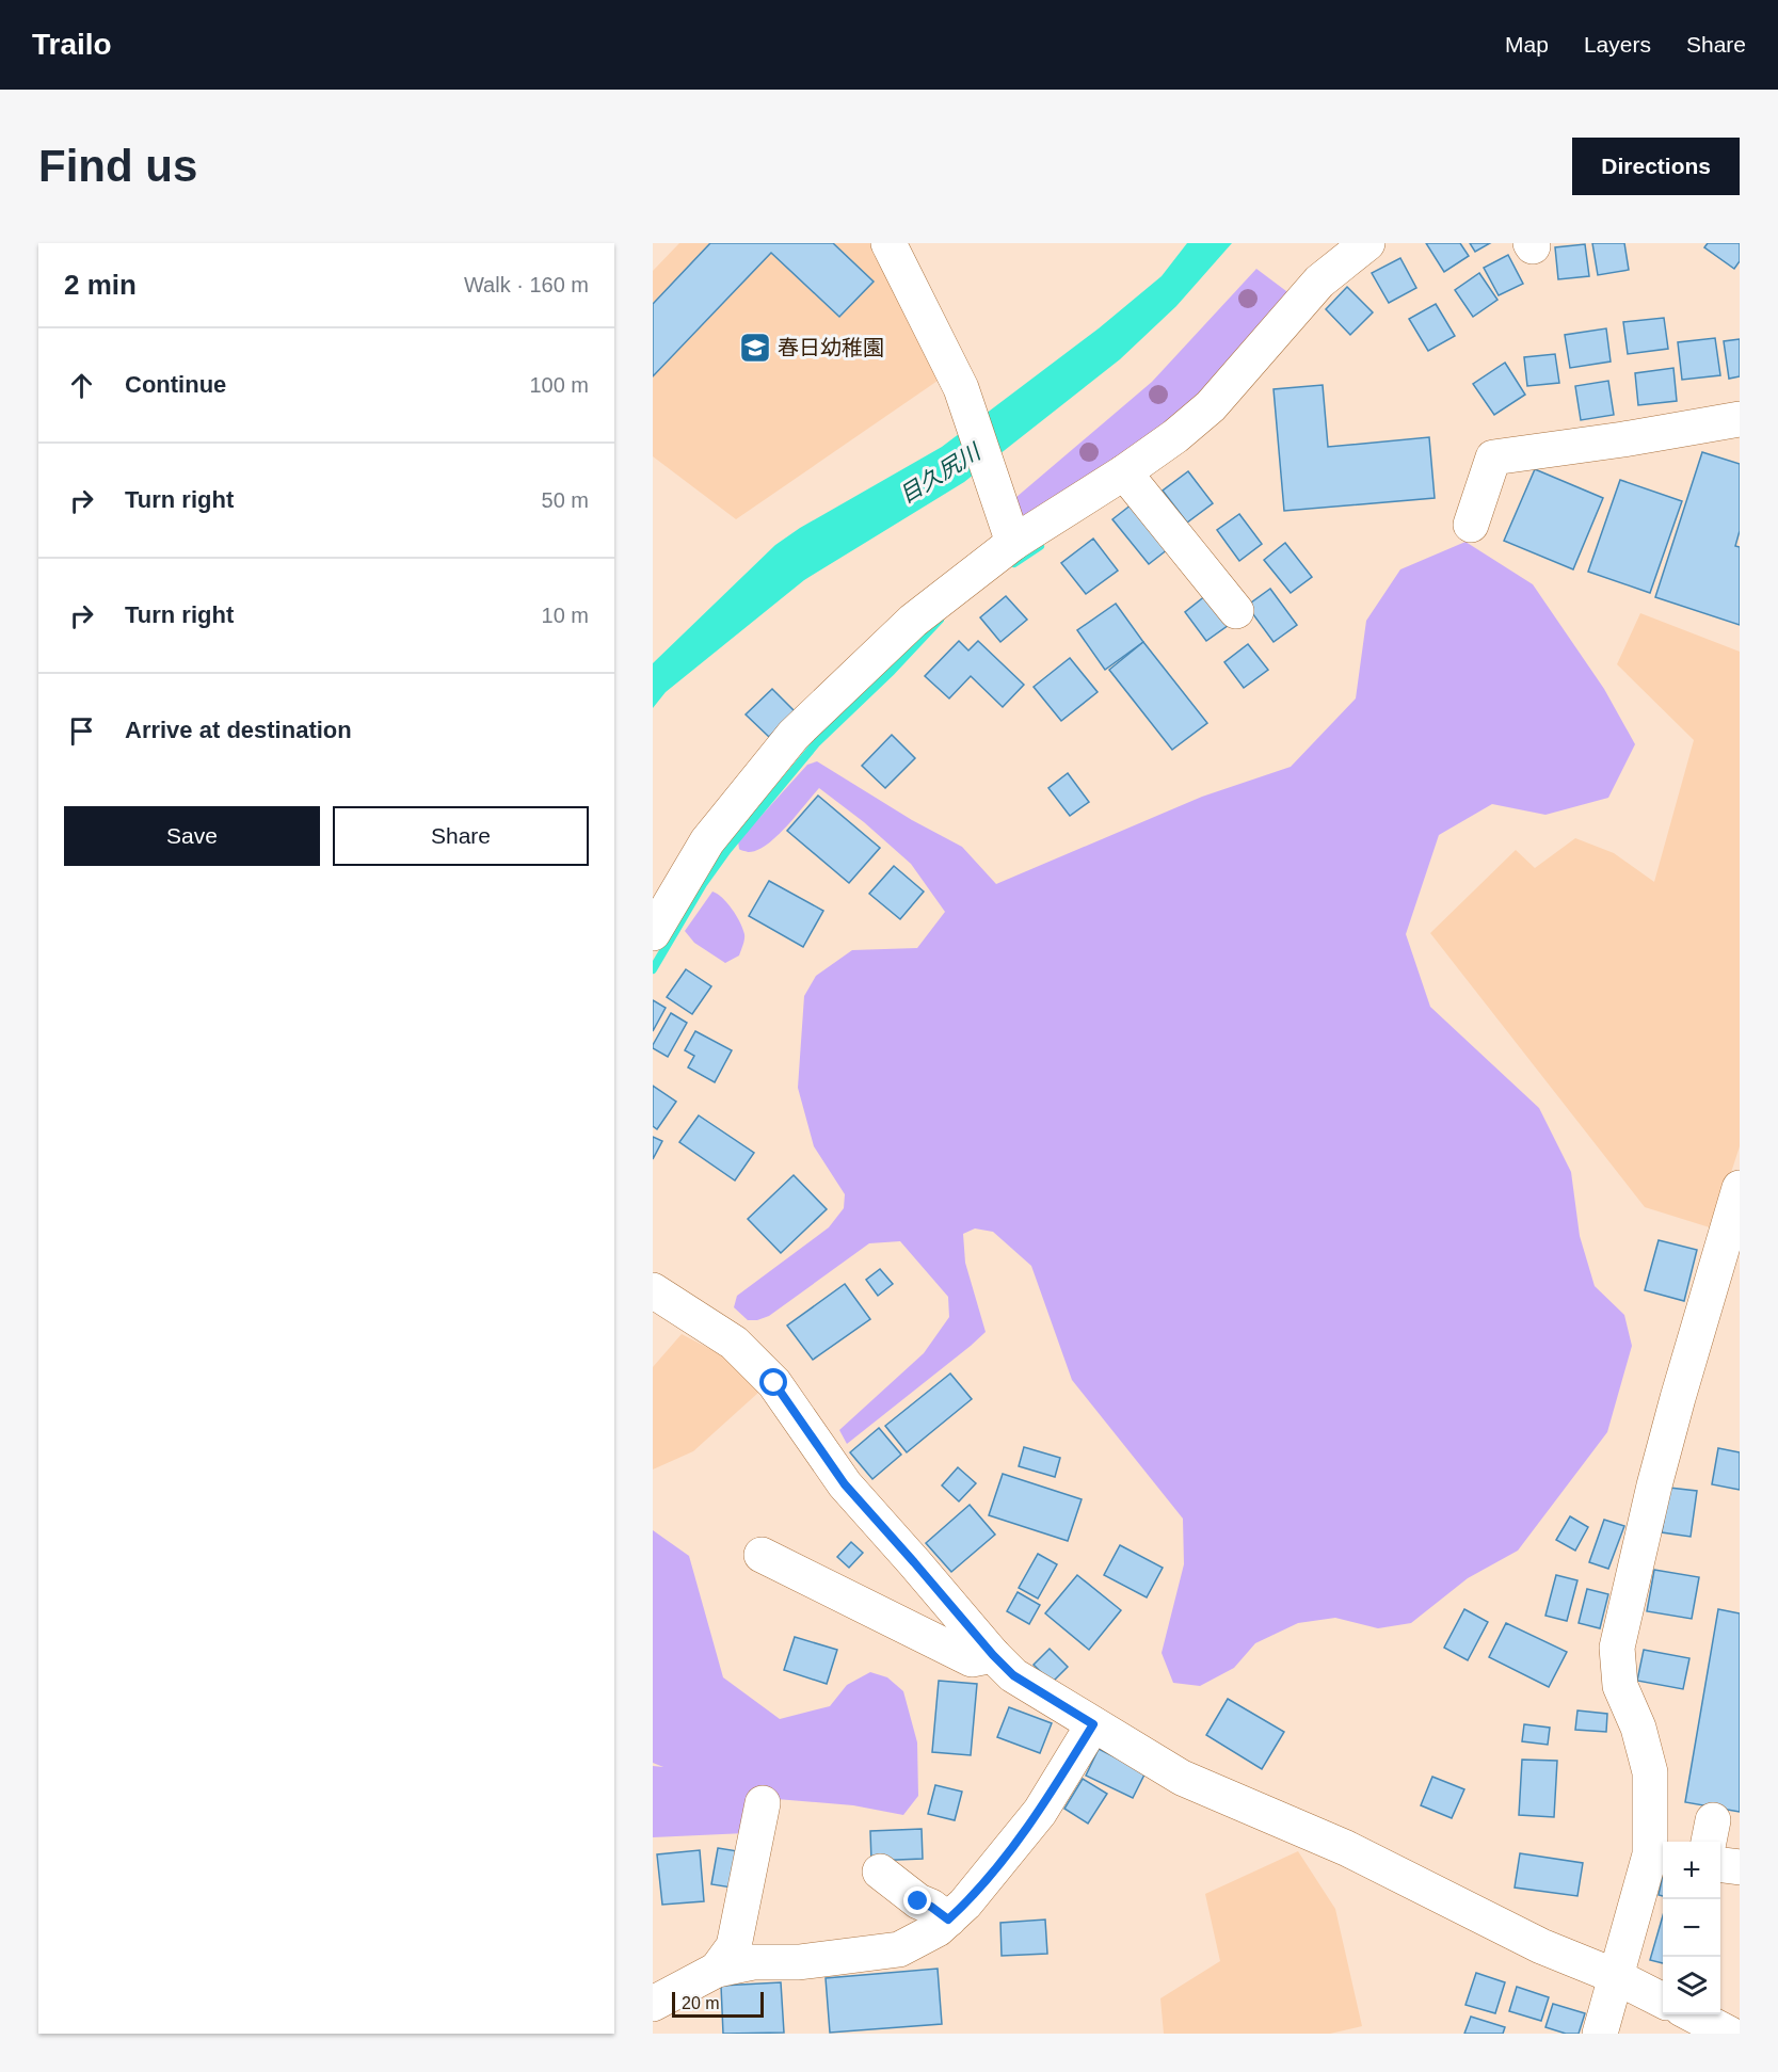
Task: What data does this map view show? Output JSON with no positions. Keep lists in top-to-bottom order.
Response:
{
  "water": ["目久尻川"],
  "places": {
    "school or university": ["春日幼稚園"]
  },
  "scale_bar": "20 m",
  "page": {
    "header": "Trailo",
    "nav": ["Map", "Layers", "Share"],
    "buttons": [
      "Directions",
      ["Save", "Share"]
    ],
    "title": "Find us",
    "heading": ["2 min", "Walk · 160 m"],
    "list": [
      ["Continue", "100 m"],
      ["Turn right", "50 m"],
      ["Turn right", "10 m"],
      "Arrive at destination"
    ],
    "map_buttons": ["+", "−"],
    "scale": "20 m"
  }
}
